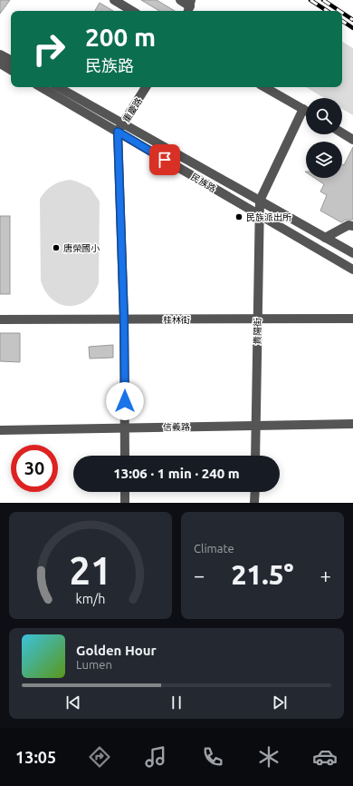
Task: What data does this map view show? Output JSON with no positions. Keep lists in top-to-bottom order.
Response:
{
  "streets": {
    "street": [
      "重慶路",
      "民族路",
      "桂林街",
      "貴陽街",
      "信義路"
    ]
  },
  "crossings": [
    ["重慶路", "民族路"],
    ["重慶路", "桂林街"],
    ["重慶路", "信義路"],
    ["民族路", "貴陽街"],
    ["桂林街", "貴陽街"],
    ["貴陽街", "信義路"]
  ],
  "places": ["民族派出所", "唐榮國小"],
  "page": {
    "turn": ["200 m", "民族路"],
    "limit": "30",
    "trip": "13:06 · 1 min · 240 m",
    "tile": "Climate",
    "heat": ["−", "21.5°", "+"],
    "song": ["Golden Hour", "Lumen"],
    "tabs": "13:05",
    "gauge": ["21", "km/h"]
  }
}
